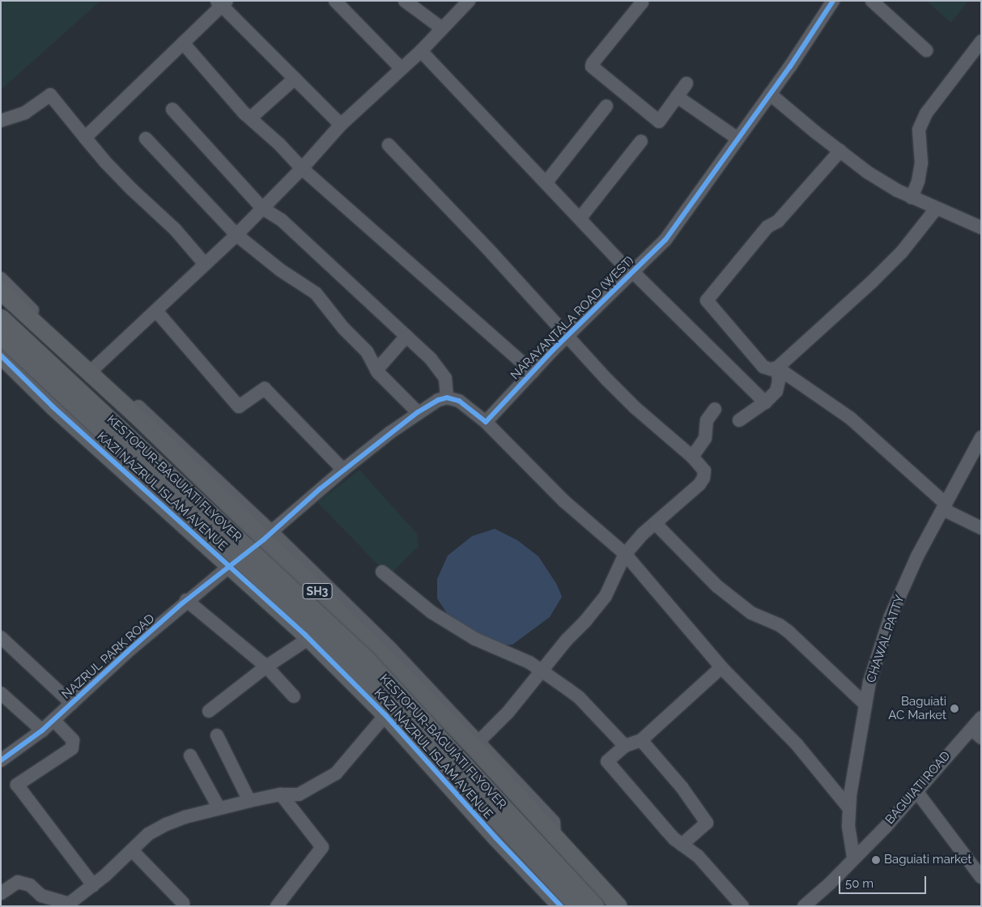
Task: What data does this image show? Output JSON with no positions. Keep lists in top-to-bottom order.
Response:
{
  "streets": {
    "main road": ["KESTOPUR-BAGUIATI FLYOVER", "KAZI NAZRUL ISLAM AVENUE", "SH3"],
    "street": [
      "NARAYANTALA ROAD (WEST)",
      "CHAWAL PATTY",
      "NAZRUL PARK ROAD",
      "BAGUIATI ROAD"
    ]
  },
  "crossings": [
    ["KAZI NAZRUL ISLAM AVENUE", "NAZRUL PARK ROAD"],
    ["SH3", "NAZRUL PARK ROAD"],
    ["CHAWAL PATTY", "BAGUIATI ROAD"]
  ],
  "places": ["Baguiati AC Market", "Baguiati market"],
  "scale_bar": "50 m"
}
